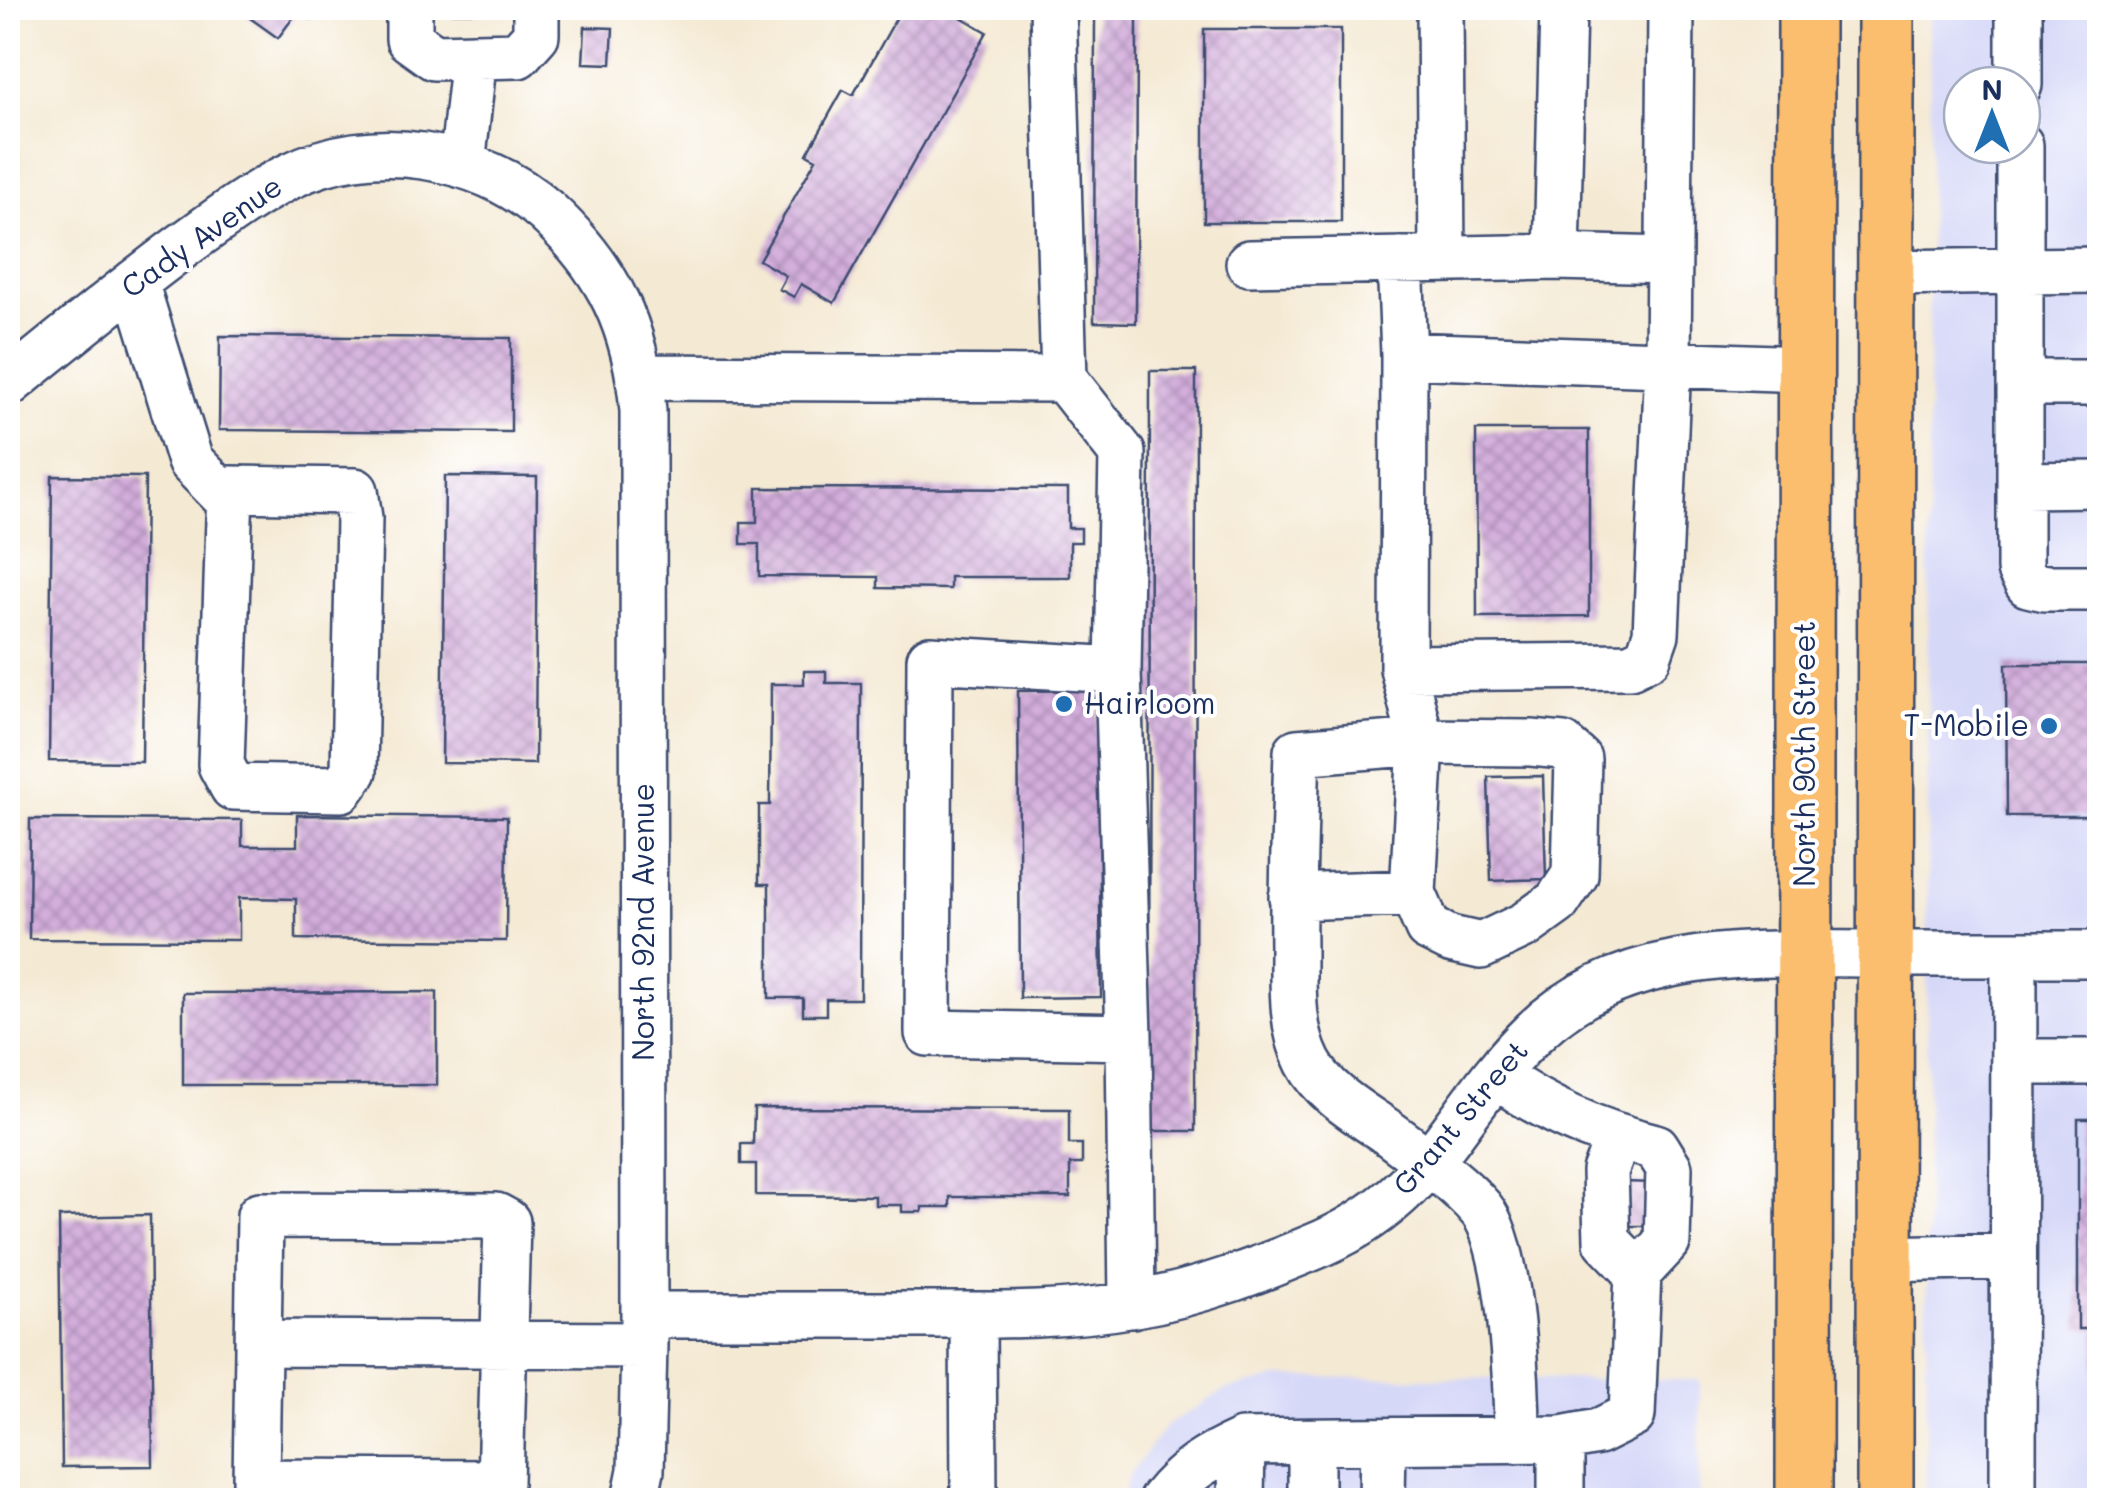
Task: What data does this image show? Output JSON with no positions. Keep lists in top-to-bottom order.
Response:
{
  "streets": {
    "main road": ["North 90th Street"],
    "street": ["Cady Avenue", "North 92nd Avenue", "Grant Street"]
  },
  "crossings": [
    ["Cady Avenue", "North 92nd Avenue"],
    ["North 90th Street", "Grant Street"],
    ["North 92nd Avenue", "Grant Street"]
  ],
  "places": ["Hairloom", "T-Mobile"],
  "north": "top"
}
